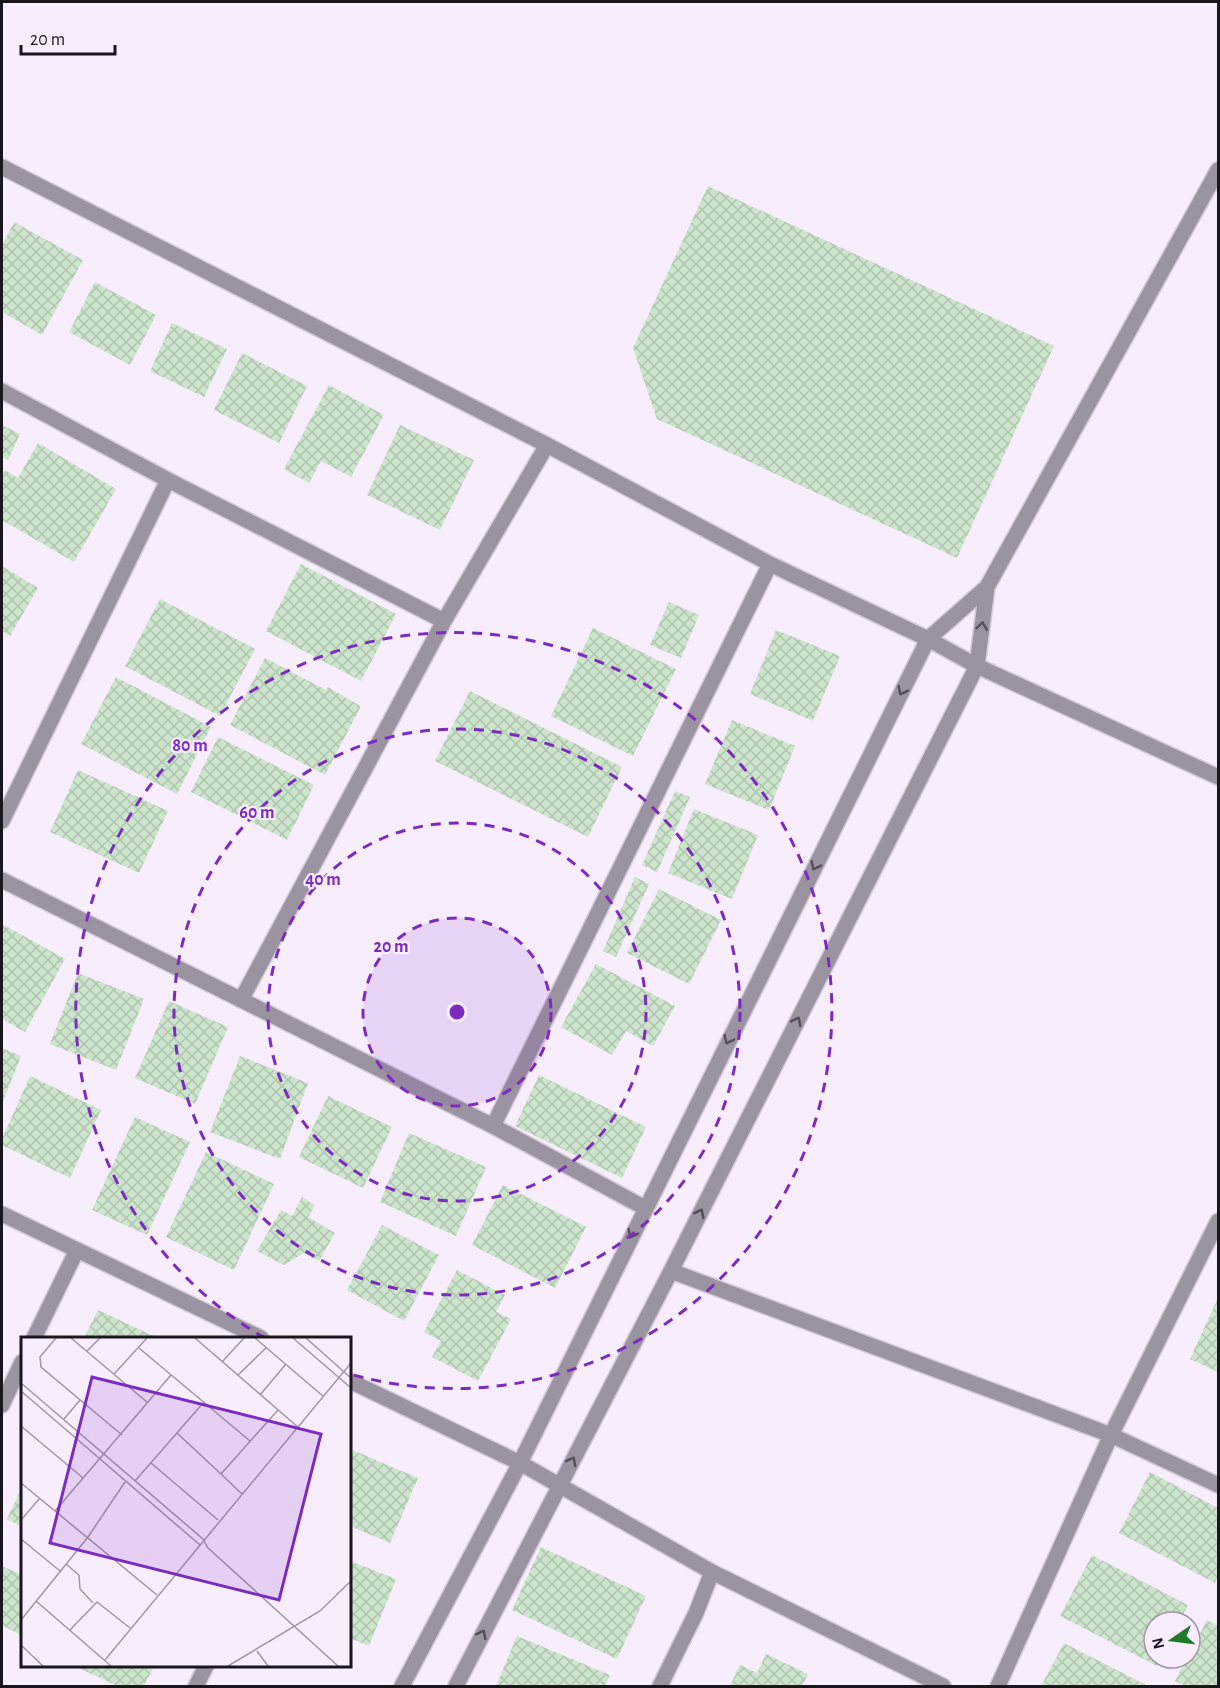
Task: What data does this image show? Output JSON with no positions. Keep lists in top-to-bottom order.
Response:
{
  "scale_bar": "20 m",
  "north": "left",
  "rings": [
    "80 m",
    "60 m",
    "40 m",
    "20 m"
  ]
}
